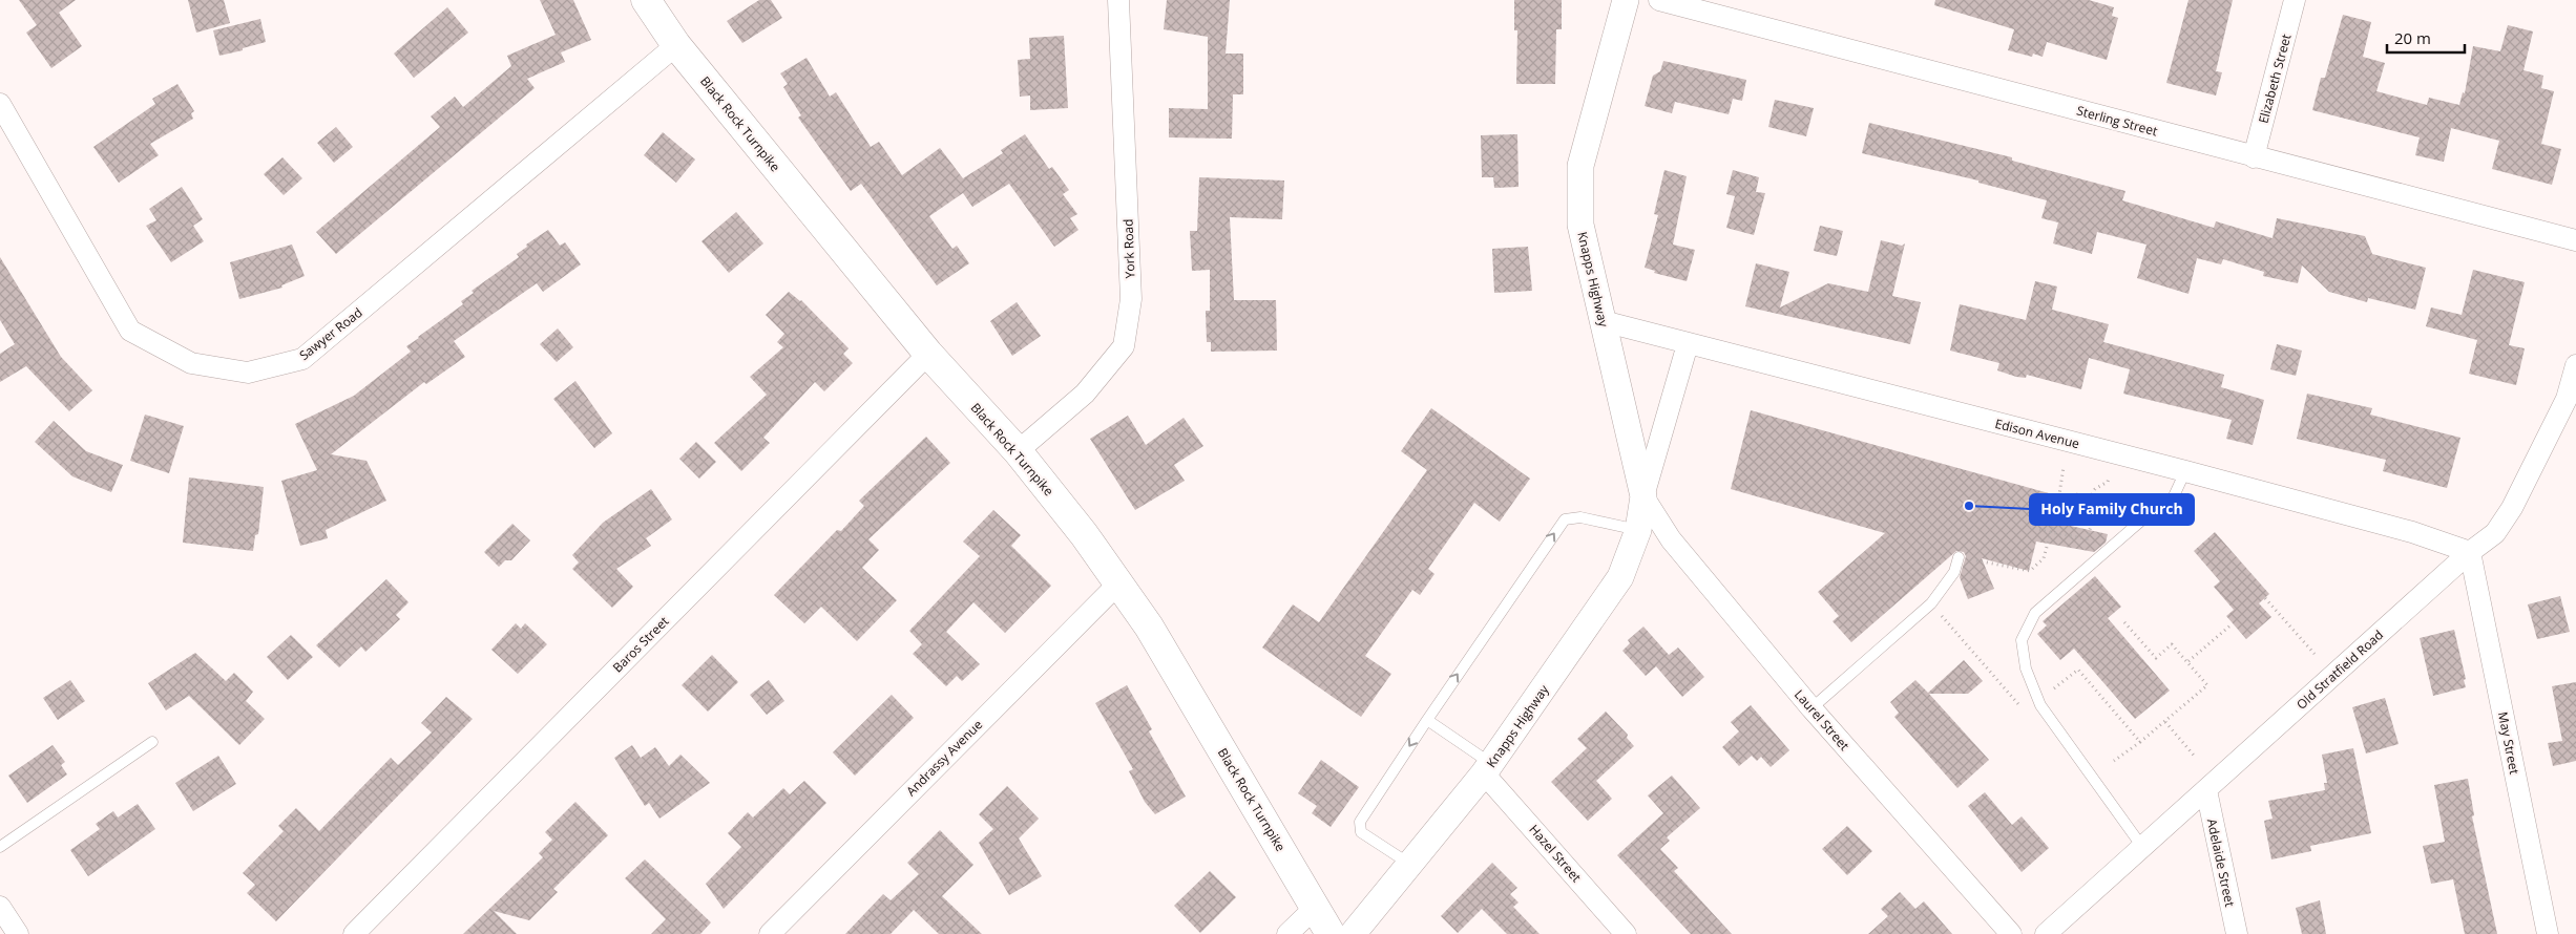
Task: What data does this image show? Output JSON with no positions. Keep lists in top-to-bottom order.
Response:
{
  "streets": {
    "main road": ["Black Rock Turnpike"],
    "street": [
      "Elizabeth Street",
      "Sterling Street",
      "York Road",
      "Knapps Highway",
      "Sawyer Road",
      "Edison Avenue",
      "Baros Street",
      "Old Stratfield Road",
      "Laurel Street",
      "May Street",
      "Andrassy Avenue",
      "Hazel Street",
      "Adelaide Street"
    ]
  },
  "crossings": [
    ["Elizabeth Street", "Sterling Street"],
    ["Black Rock Turnpike", "York Road"],
    ["Black Rock Turnpike", "Sawyer Road"],
    ["Black Rock Turnpike", "Baros Street"],
    ["Black Rock Turnpike", "Andrassy Avenue"],
    ["Knapps Highway", "Edison Avenue"],
    ["Knapps Highway", "Laurel Street"],
    ["Knapps Highway", "Hazel Street"],
    ["Edison Avenue", "Old Stratfield Road"],
    ["Edison Avenue", "May Street"],
    ["Old Stratfield Road", "May Street"],
    ["Old Stratfield Road", "Adelaide Street"]
  ],
  "places": ["Holy Family Church"],
  "scale_bar": "20 m"
}
